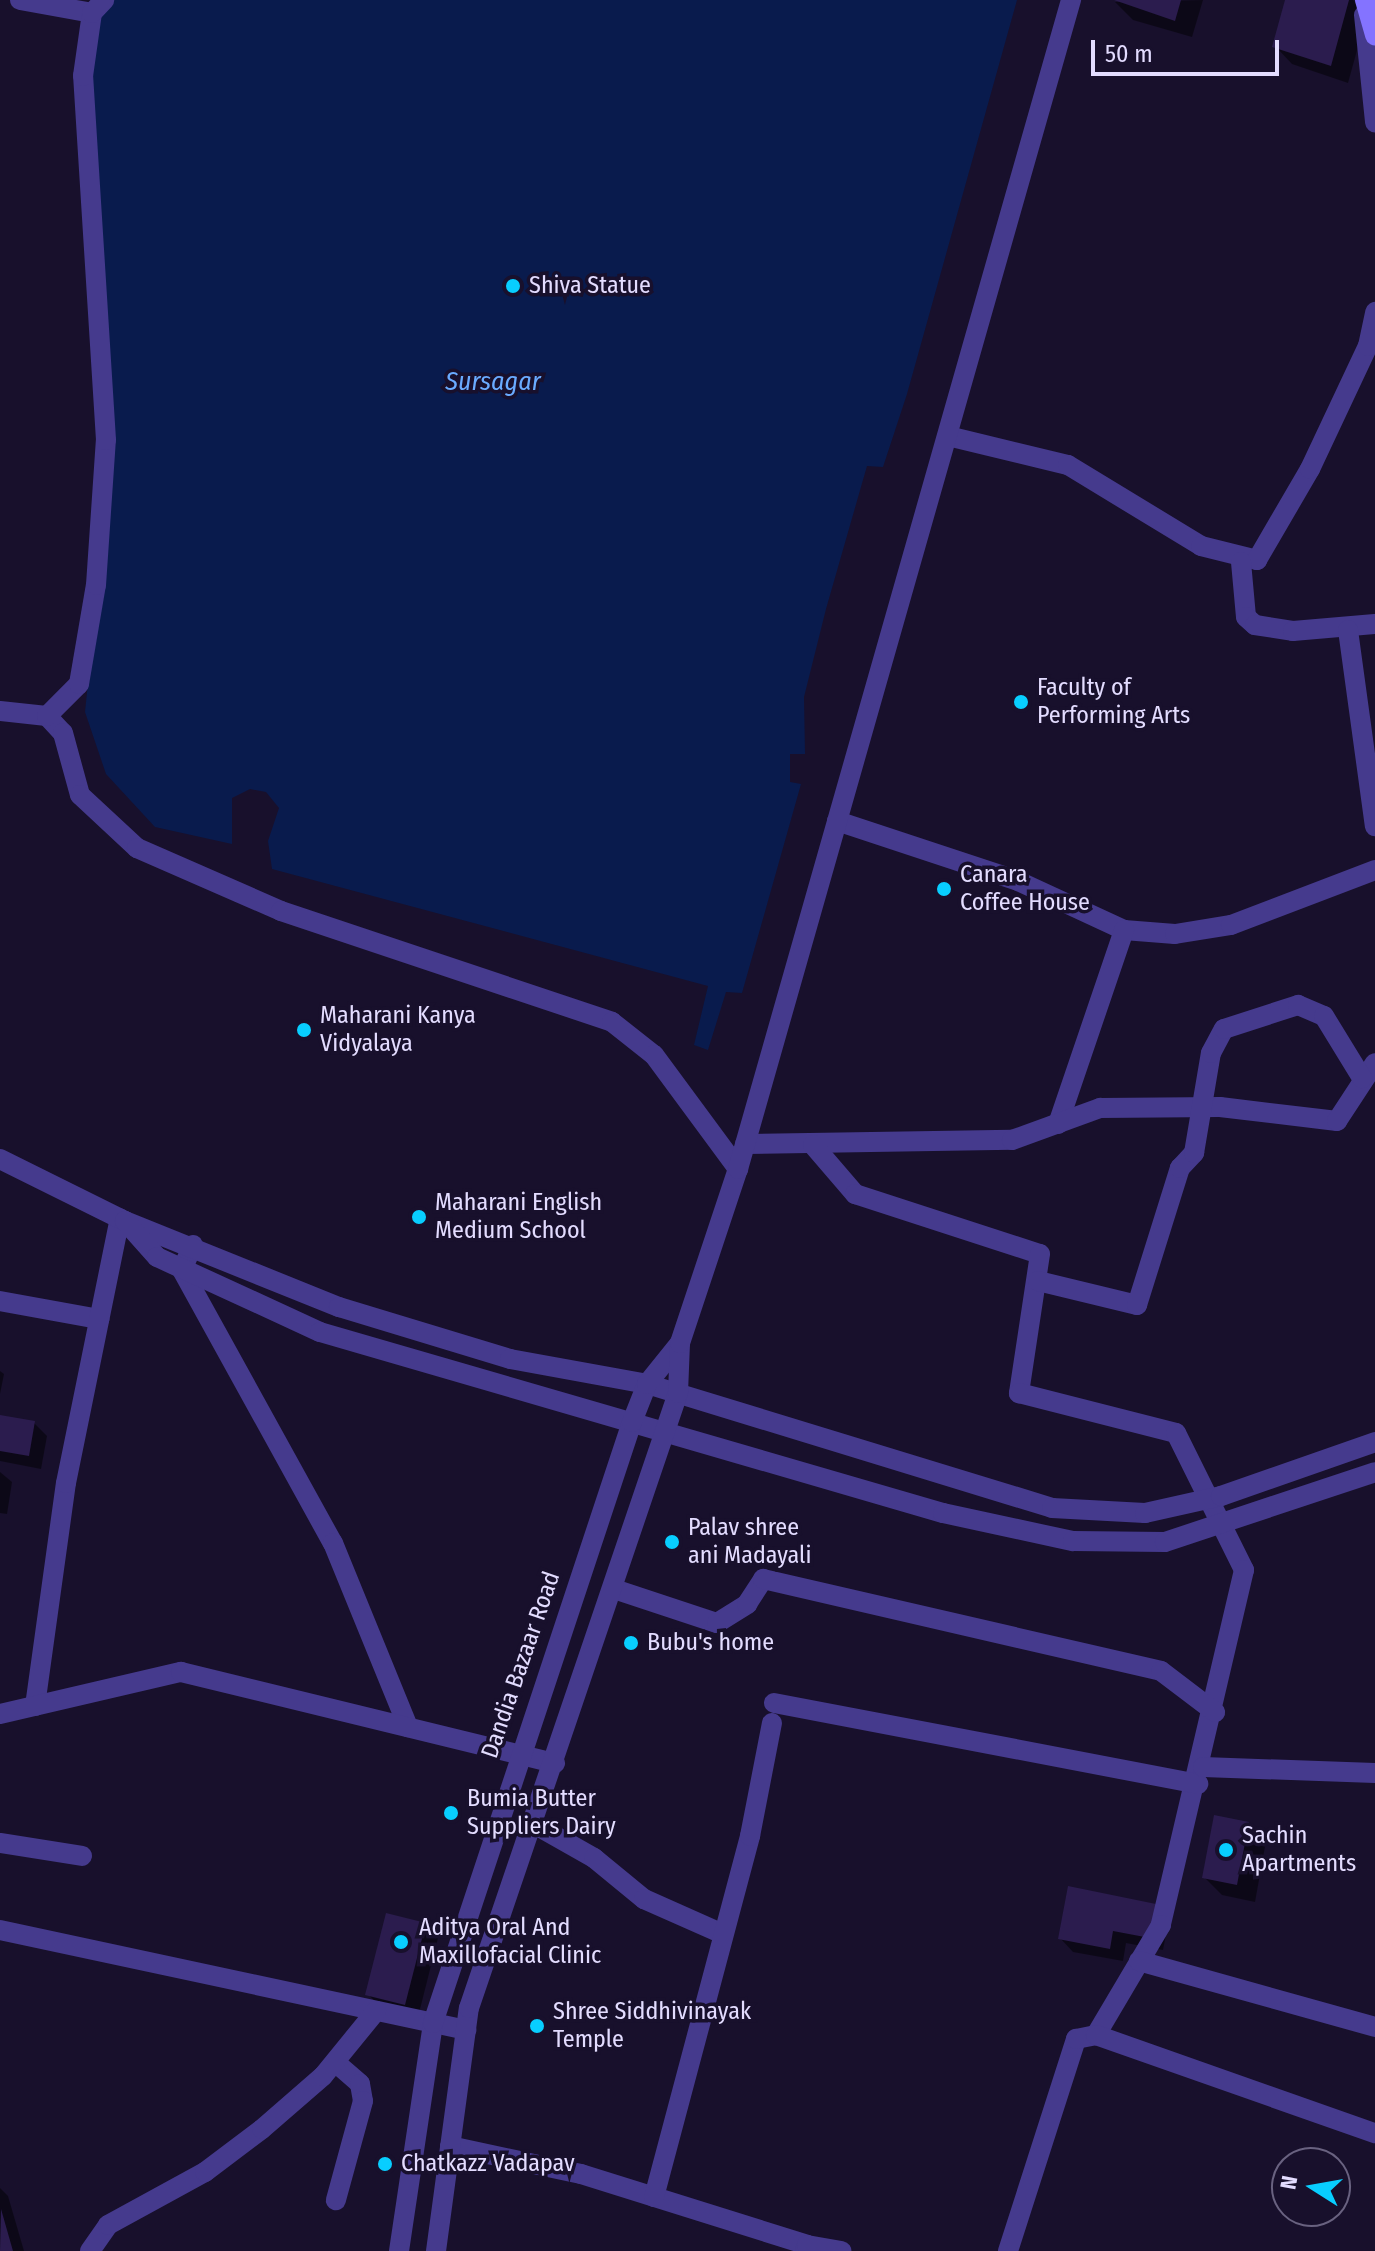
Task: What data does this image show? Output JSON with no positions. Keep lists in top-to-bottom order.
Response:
{
  "streets": {
    "street": ["Dandia Bazaar Road"]
  },
  "water": ["Sursagar"],
  "places": [
    "Shiva Statue",
    "Faculty of Performing Arts",
    "Canara Coffee House",
    "Maharani Kanya Vidyalaya",
    "Maharani English Medium School",
    "Palav shree ani Madayali",
    "Bubu's home",
    "Bumia Butter Suppliers Dairy",
    "Sachin Apartments",
    "Aditya Oral And Maxillofacial Clinic",
    "Shree Siddhivinayak Temple",
    "Chatkazz Vadapav"
  ],
  "scale_bar": "50 m",
  "north": "left"
}
